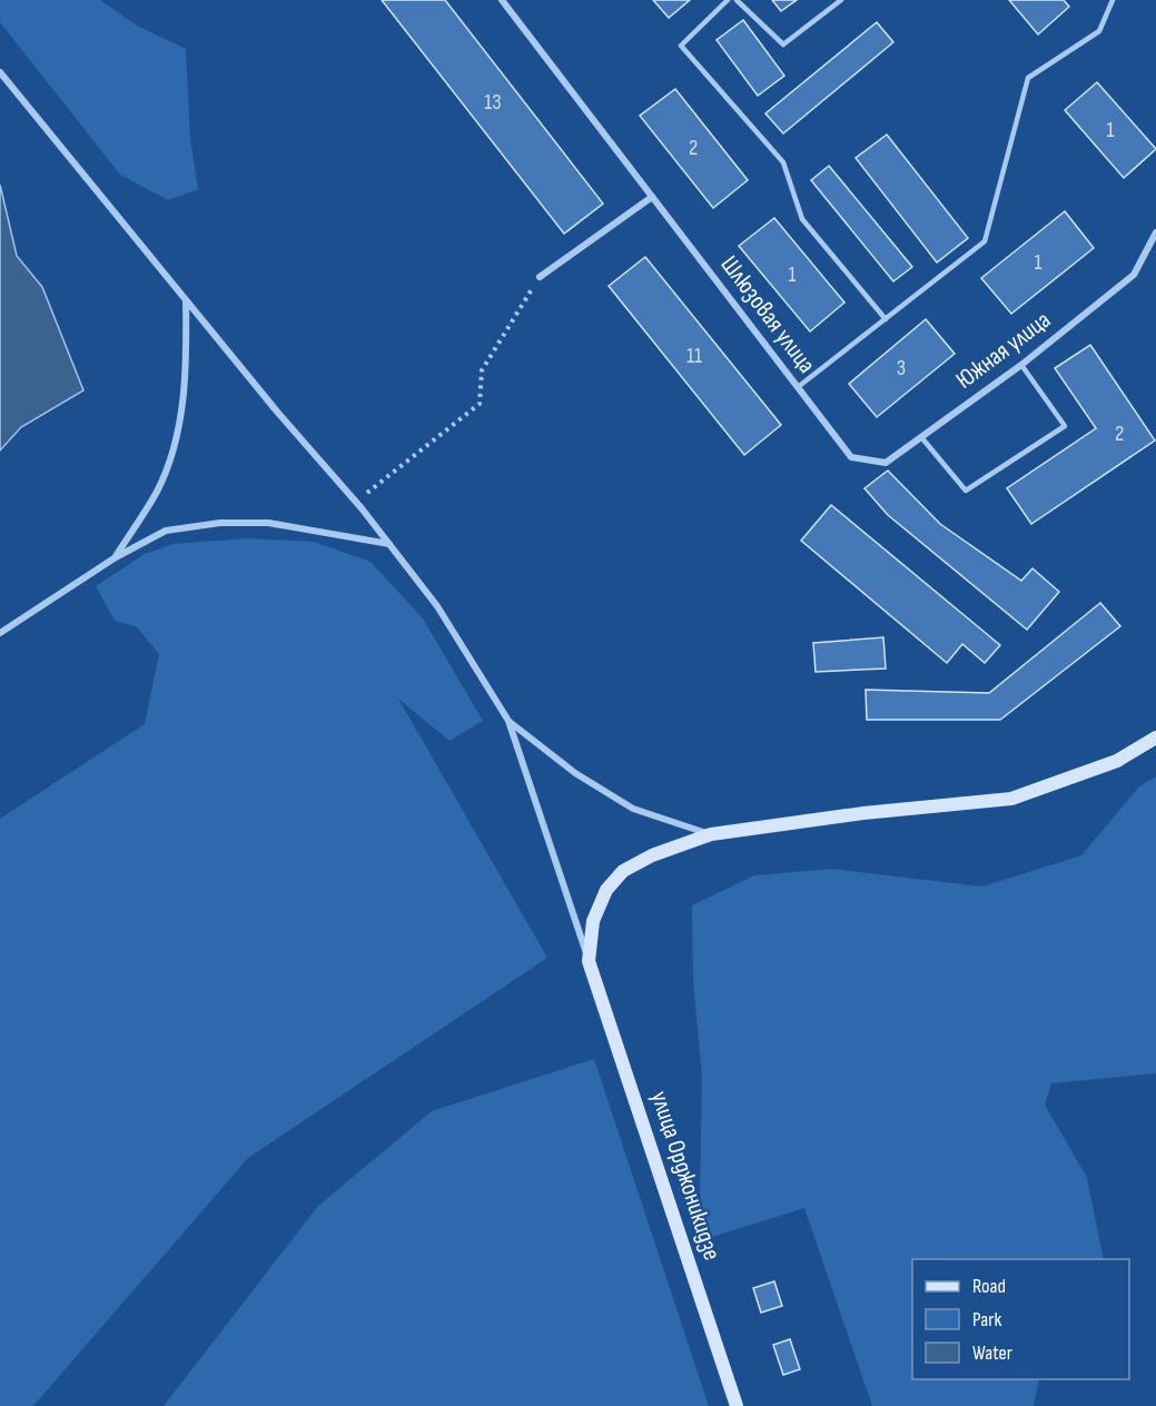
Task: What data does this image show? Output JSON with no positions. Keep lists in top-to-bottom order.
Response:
{
  "streets": {
    "street": ["Шлюзовая улица", "Южная улица", "улица Орджоникидзе"]
  },
  "crossings": [
    ["Шлюзовая улица", "Южная улица"]
  ],
  "house_numbers": [
    "13",
    "1",
    "2",
    "1",
    "1",
    "11",
    "3",
    "2"
  ],
  "legend": ["Road", "Park", "Water"]
}
